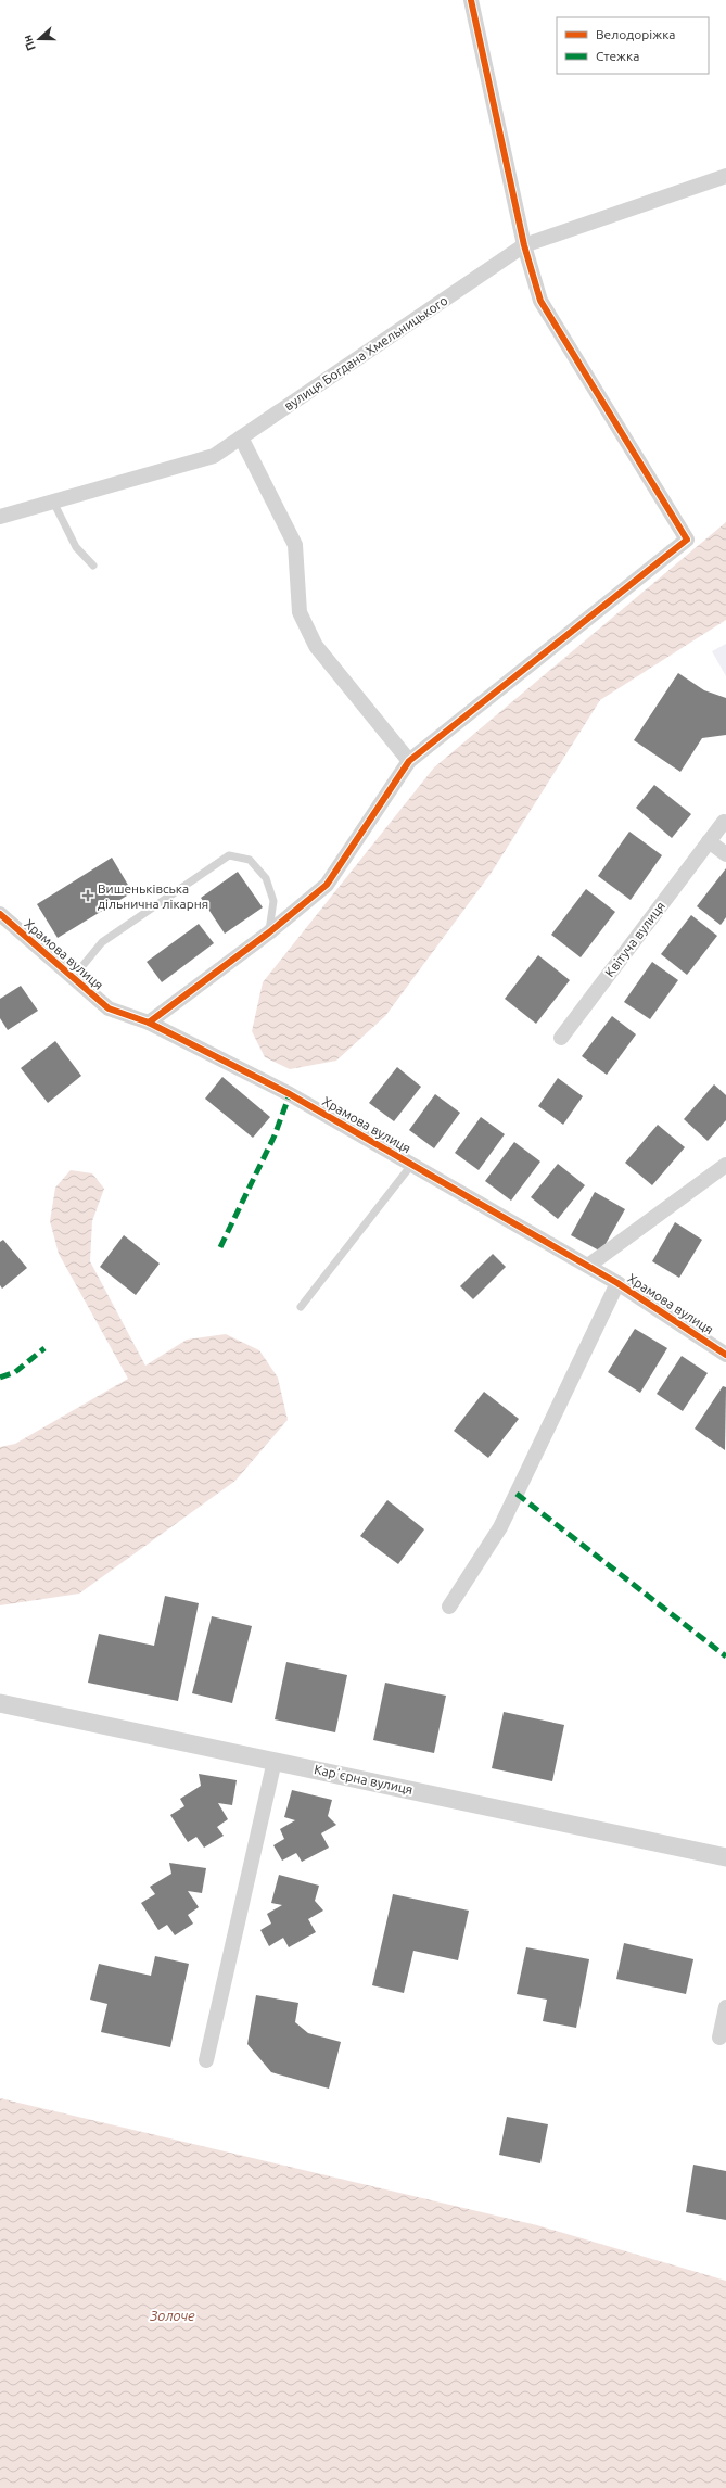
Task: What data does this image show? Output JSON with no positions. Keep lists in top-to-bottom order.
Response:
{
  "streets": {
    "street": [
      "вулиця Богдана Хмельницького",
      "Квітуча вулиця",
      "Храмова вулиця",
      "Карʼєрна вулиця"
    ]
  },
  "water": ["Золоче"],
  "places": {
    "health": ["Вишеньківська дільнична лікарня"]
  },
  "legend": ["Велодоріжка", "Стежка"],
  "north": "left"
}
